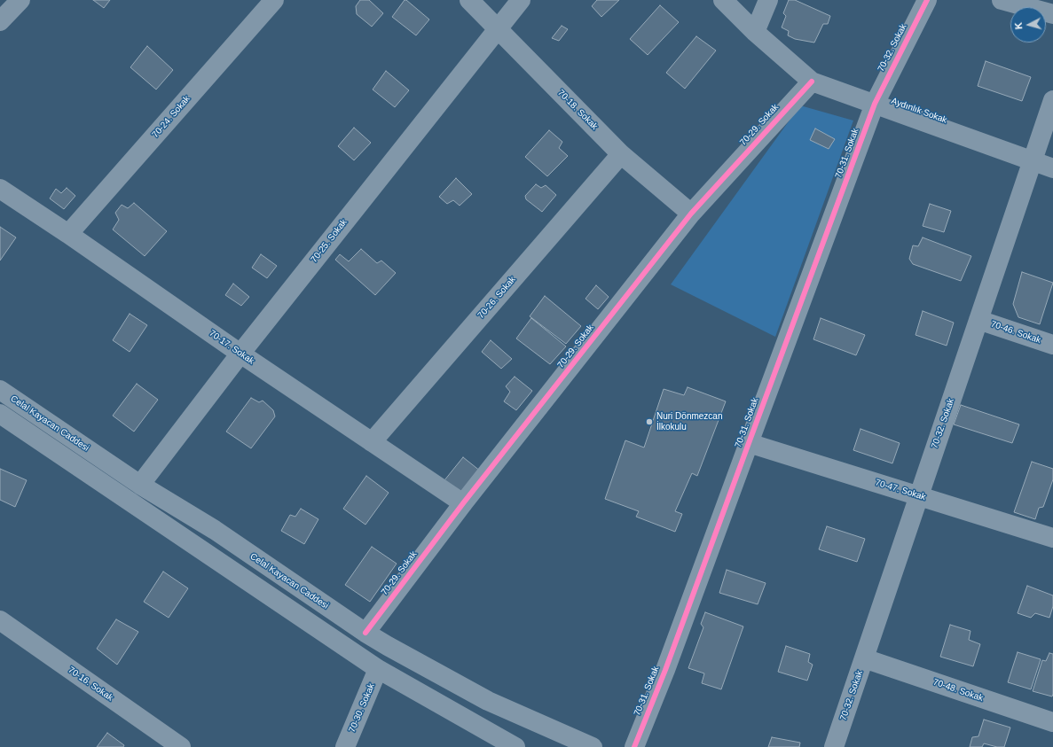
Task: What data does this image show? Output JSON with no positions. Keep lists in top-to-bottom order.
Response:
{
  "streets": {
    "street": [
      "70-32. Sokak",
      "70-18. Sokak",
      "Aydınlık Sokak",
      "70-24. Sokak",
      "70-29. Sokak",
      "70-31. Sokak",
      "70-25. Sokak",
      "70-26. Sokak",
      "70-46. Sokak",
      "70-17. Sokak",
      "Celal Kayacan Caddesi",
      "70-47. Sokak",
      "70-16. Sokak",
      "70-48. Sokak",
      "70-30. Sokak"
    ]
  },
  "crossings": [
    ["70-32. Sokak", "Aydınlık Sokak"],
    ["70-32. Sokak", "70-31. Sokak"],
    ["70-32. Sokak", "70-46. Sokak"],
    ["70-32. Sokak", "70-47. Sokak"],
    ["70-32. Sokak", "70-48. Sokak"],
    ["70-18. Sokak", "70-29. Sokak"],
    ["70-18. Sokak", "70-25. Sokak"],
    ["70-18. Sokak", "70-26. Sokak"],
    ["Aydınlık Sokak", "70-29. Sokak"],
    ["Aydınlık Sokak", "70-31. Sokak"],
    ["70-24. Sokak", "70-17. Sokak"],
    ["70-29. Sokak", "70-17. Sokak"],
    ["70-29. Sokak", "Celal Kayacan Caddesi"],
    ["70-31. Sokak", "70-47. Sokak"],
    ["70-25. Sokak", "70-17. Sokak"],
    ["70-25. Sokak", "Celal Kayacan Caddesi"],
    ["70-26. Sokak", "70-17. Sokak"]
  ],
  "places": ["Nuri Dönmezcan İlkokulu"],
  "north": "left"
}
